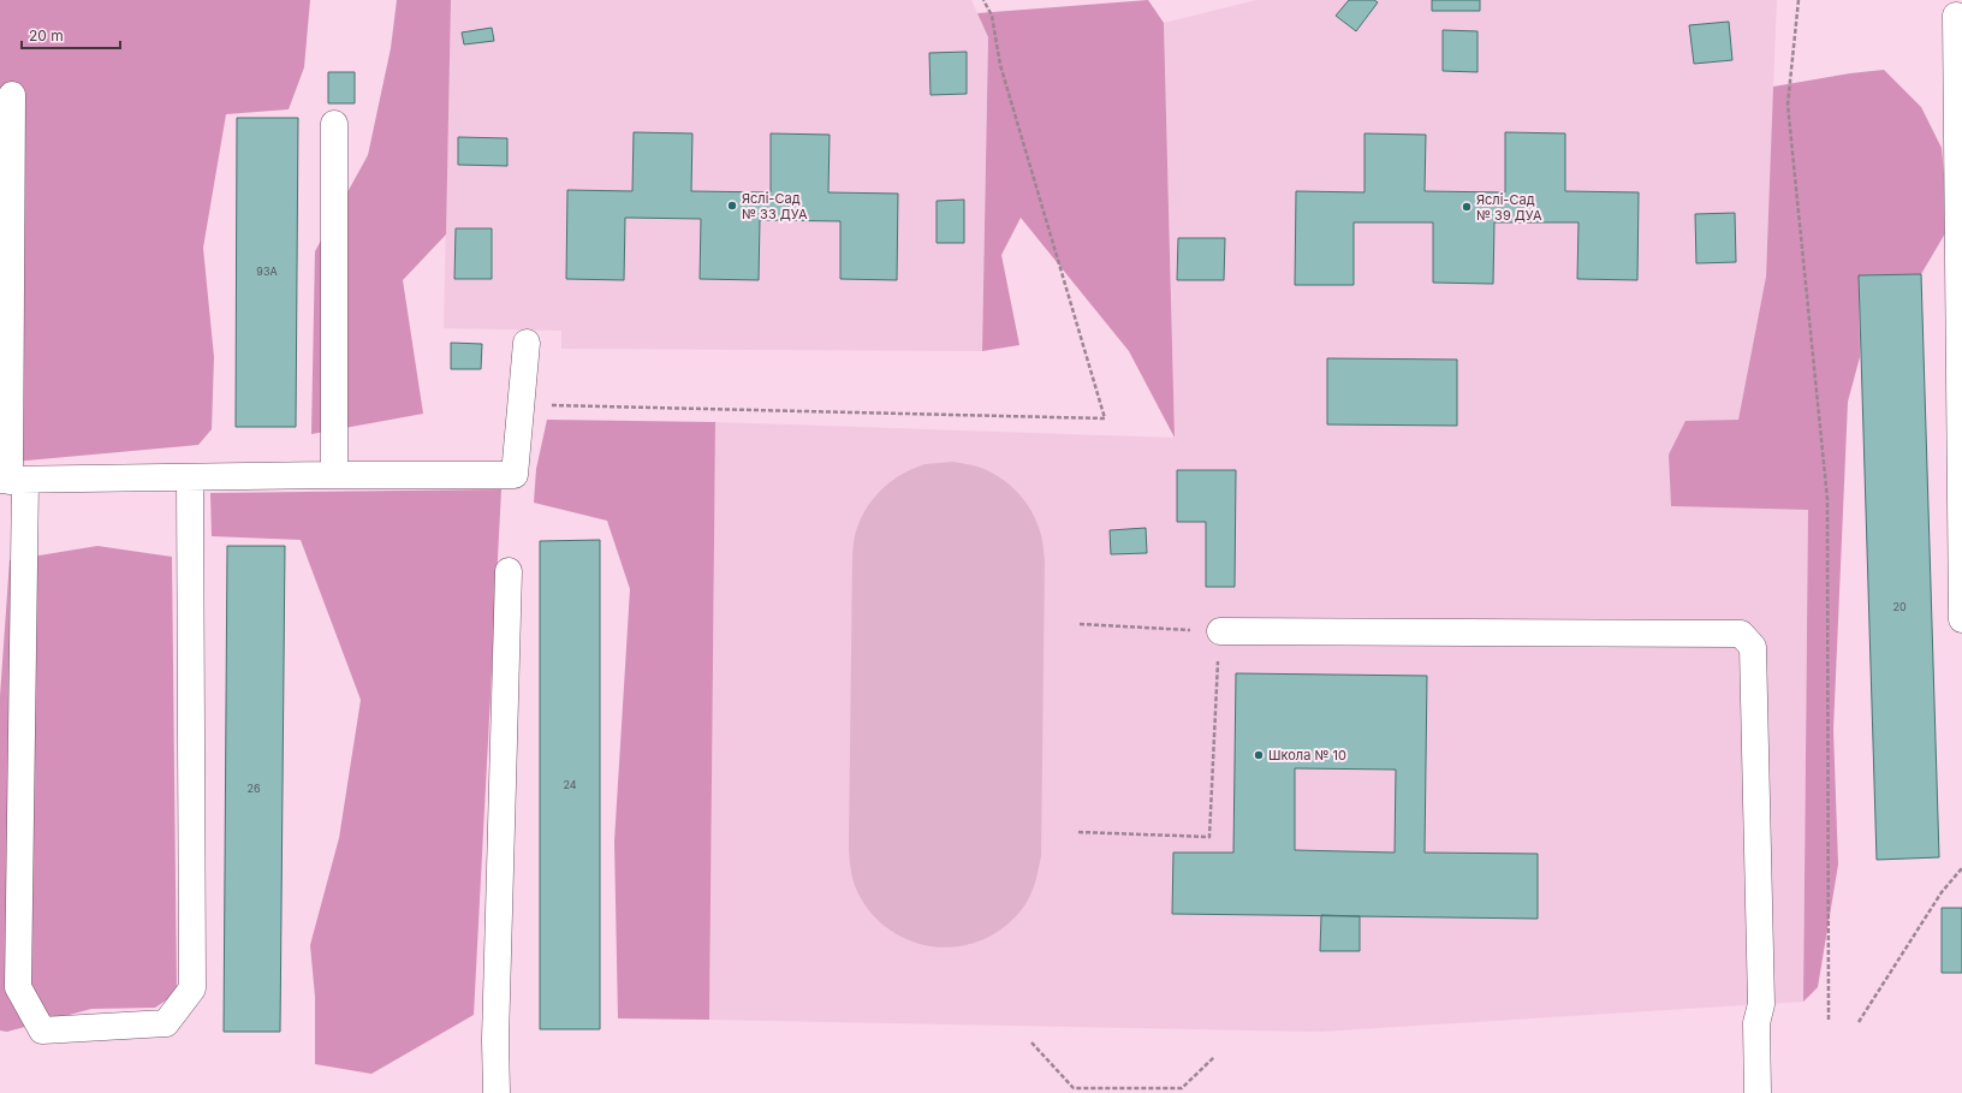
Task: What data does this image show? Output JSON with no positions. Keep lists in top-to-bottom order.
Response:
{
  "places": ["Яслі-Сад № 33 ДУА", "Яслі-Сад № 39 ДУА", "Школа № 10"],
  "house_numbers": [
    "93А",
    "20",
    "24",
    "26"
  ],
  "scale_bar": "20 m"
}
